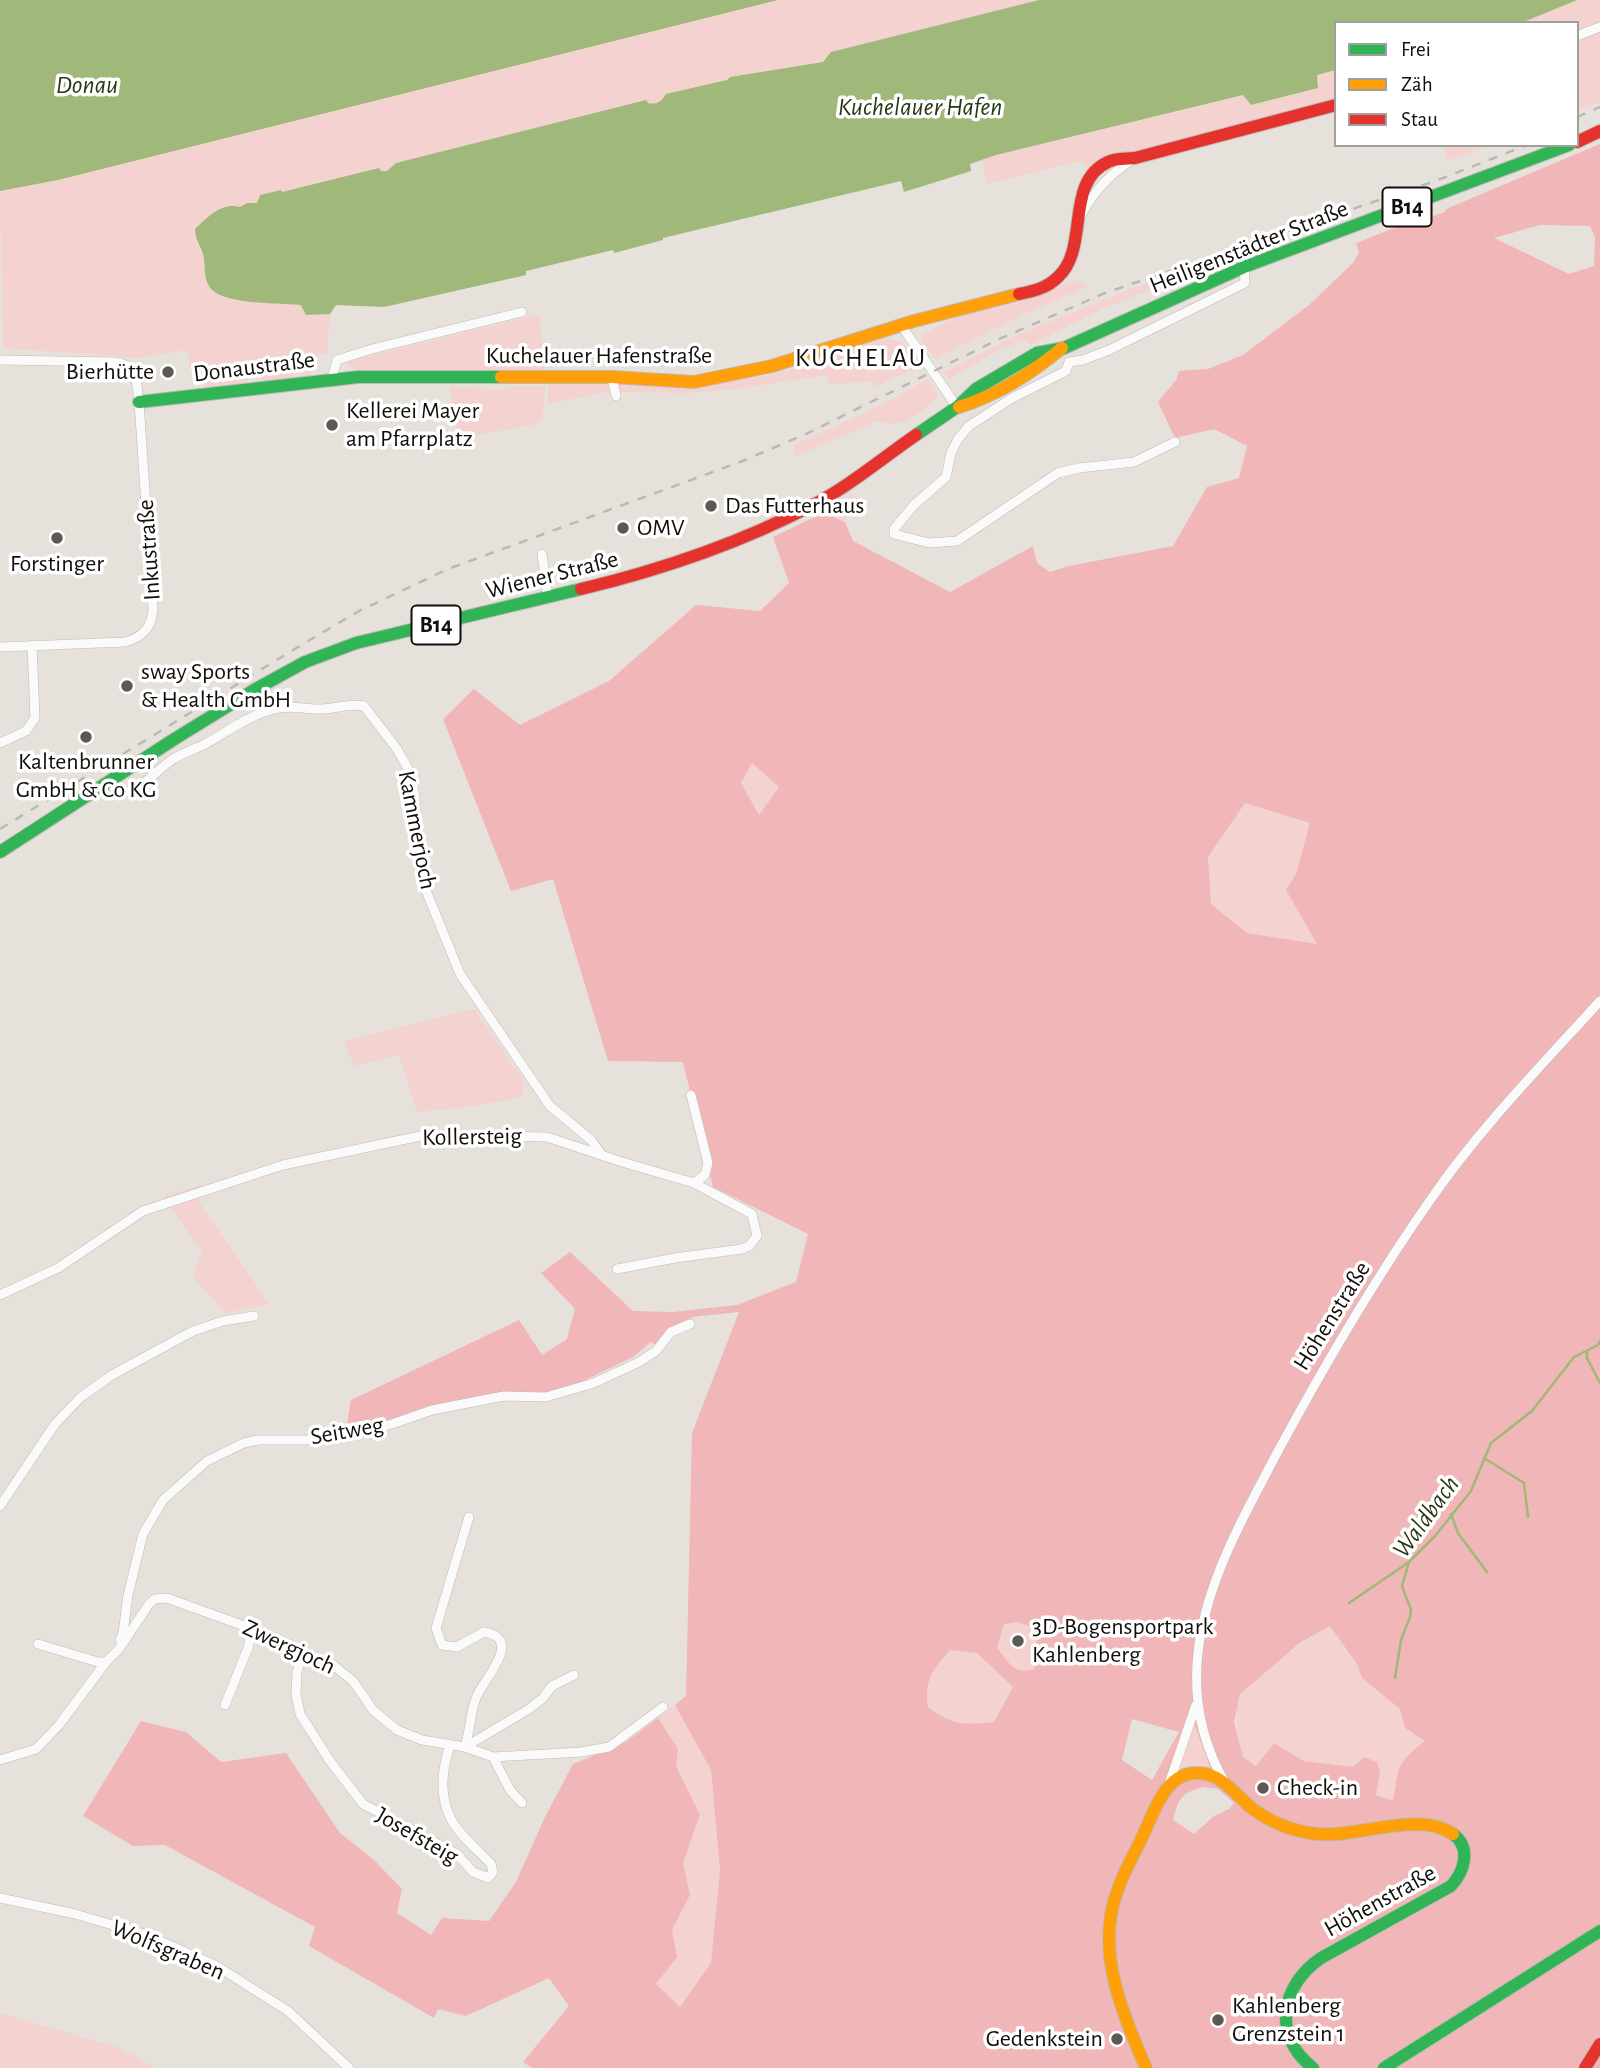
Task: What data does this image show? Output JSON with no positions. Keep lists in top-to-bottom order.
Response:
{
  "streets": {
    "street": [
      "B14",
      "Heiligenstädter Straße",
      "Kuchelauer Hafenstraße",
      "Donaustraße",
      "Inkustraße",
      "Wiener Straße",
      "Kammerjoch",
      "Kollersteig",
      "Höhenstraße",
      "Seitweg",
      "Zwergjoch",
      "Josefsteig",
      "Wolfsgraben"
    ]
  },
  "crossings": [
    ["Heiligenstädter Straße", "Wiener Straße"],
    ["Kuchelauer Hafenstraße", "Donaustraße"],
    ["Donaustraße", "Inkustraße"],
    ["Wiener Straße", "Kammerjoch"],
    ["Kammerjoch", "Kollersteig"],
    ["Seitweg", "Zwergjoch"],
    ["Zwergjoch", "Josefsteig"]
  ],
  "districts": ["KUCHELAU"],
  "water": ["Donau", "Kuchelauer Hafen", "Waldbach"],
  "places": [
    "Bierhütte",
    "Kellerei Mayer am Pfarrplatz",
    "Das Futterhaus",
    "OMV",
    "Forstinger",
    "sway Sports & Health GmbH",
    "Kaltenbrunner GmbH & Co KG",
    "3D-Bogensportpark Kahlenberg",
    "Check-in",
    "Kahlenberg Grenzstein 1",
    "Gedenkstein"
  ],
  "legend": ["Frei", "Zäh", "Stau"]
}
